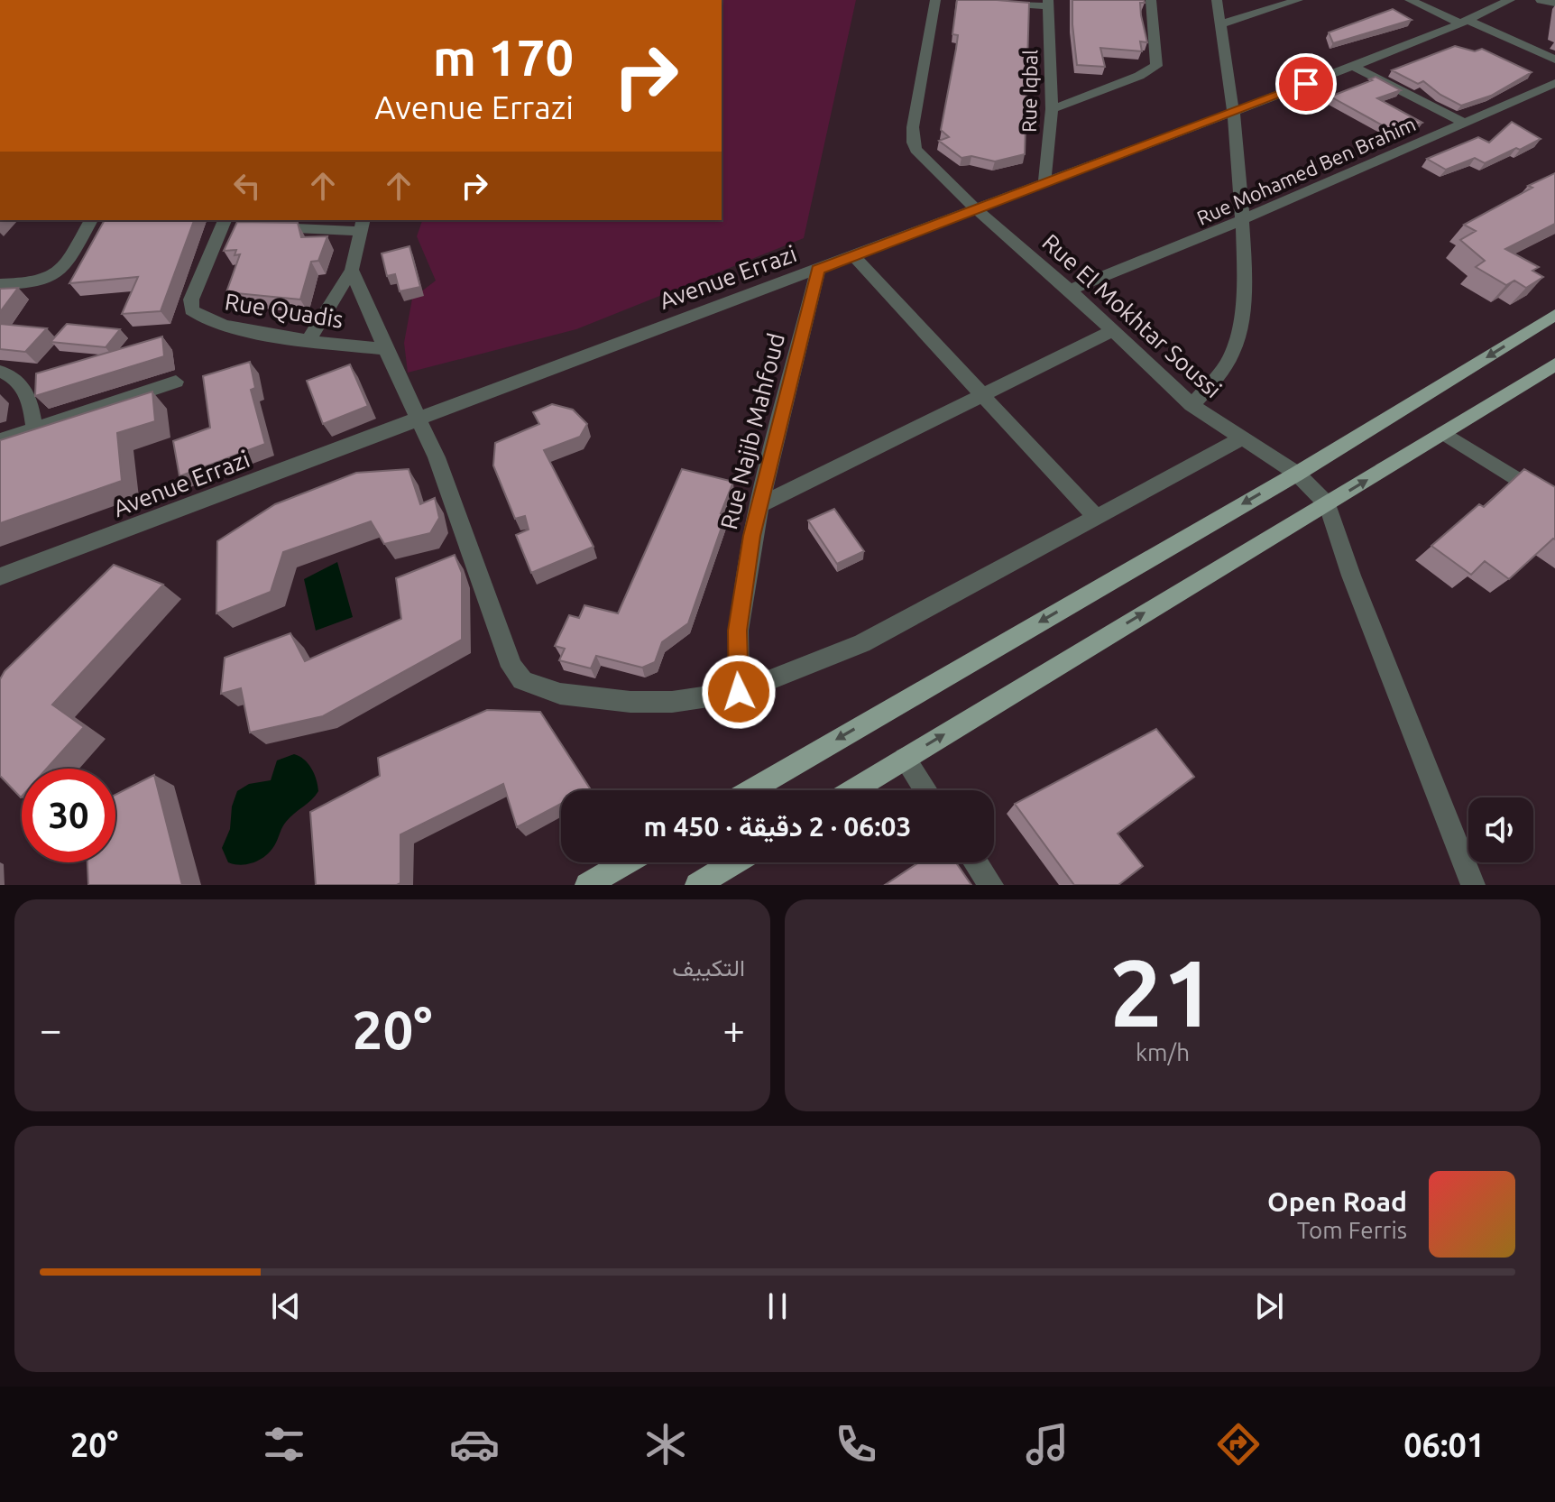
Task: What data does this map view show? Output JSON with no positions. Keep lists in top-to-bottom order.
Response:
{
  "streets": {
    "street": [
      "Rue Iqbal",
      "Rue Mohamed Ben Brahim",
      "Avenue Errazi",
      "Rue Quadis",
      "Rue El Mokhtar Soussi",
      "Rue Najib Mahfoud"
    ]
  },
  "crossings": [
    ["Rue Iqbal", "Avenue Errazi"],
    ["Rue Mohamed Ben Brahim", "Rue El Mokhtar Soussi"],
    ["Avenue Errazi", "Rue El Mokhtar Soussi"],
    ["Avenue Errazi", "Rue Najib Mahfoud"]
  ],
  "page": {
    "turn": ["170 m", "Avenue Errazi"],
    "limit": "30",
    "trip": "06:03 · 2 دقيقة · 450 m",
    "tile": [
      ["21", "km/h"],
      "التكييف"
    ],
    "heat": ["−", "20°", "+"],
    "song": ["Open Road", "Tom Ferris"],
    "tabs": ["06:01", "20°"]
  }
}
